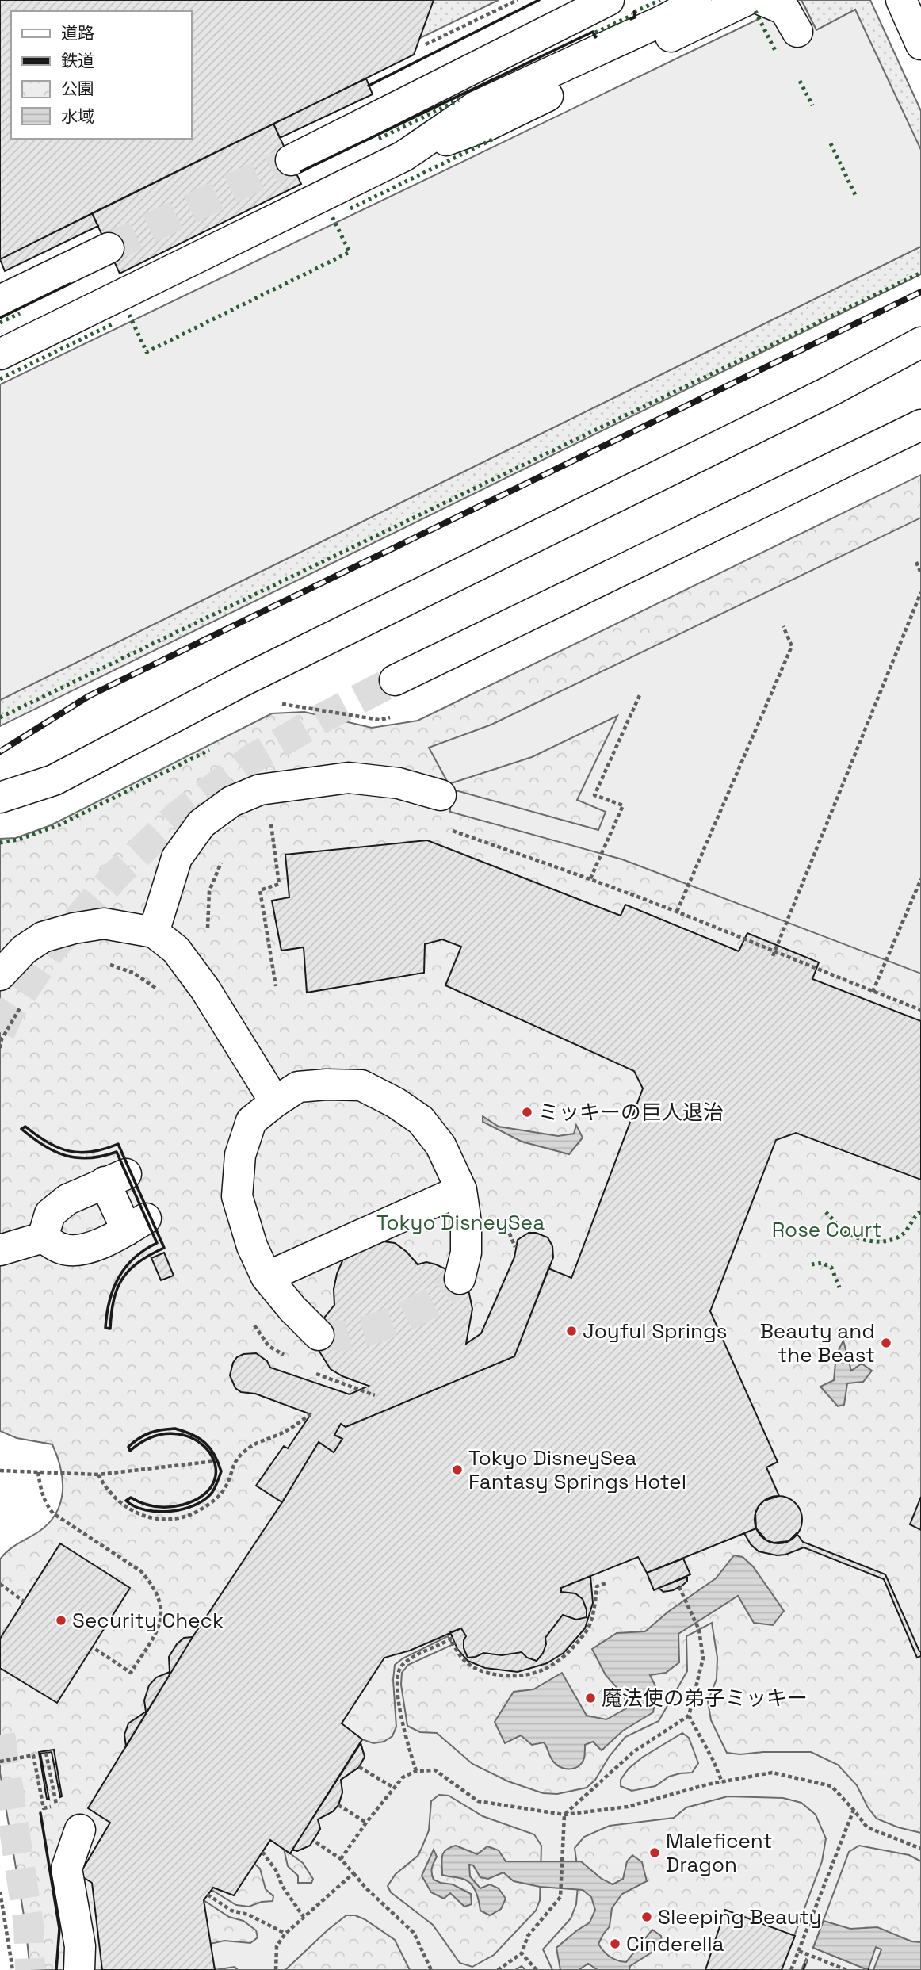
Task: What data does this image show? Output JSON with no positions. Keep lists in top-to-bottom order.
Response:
{
  "parks": ["Tokyo DisneySea", "Rose Court"],
  "places": [
    "ミッキーの巨人退治",
    "Joyful Springs",
    "Beauty and the Beast",
    "Tokyo DisneySea Fantasy Springs Hotel",
    "Security Check",
    "魔法使の弟子ミッキー",
    "Maleficent Dragon",
    "Sleeping Beauty",
    "Cinderella"
  ],
  "legend": [
    "道路",
    "鉄道",
    "公園",
    "水域"
  ]
}
